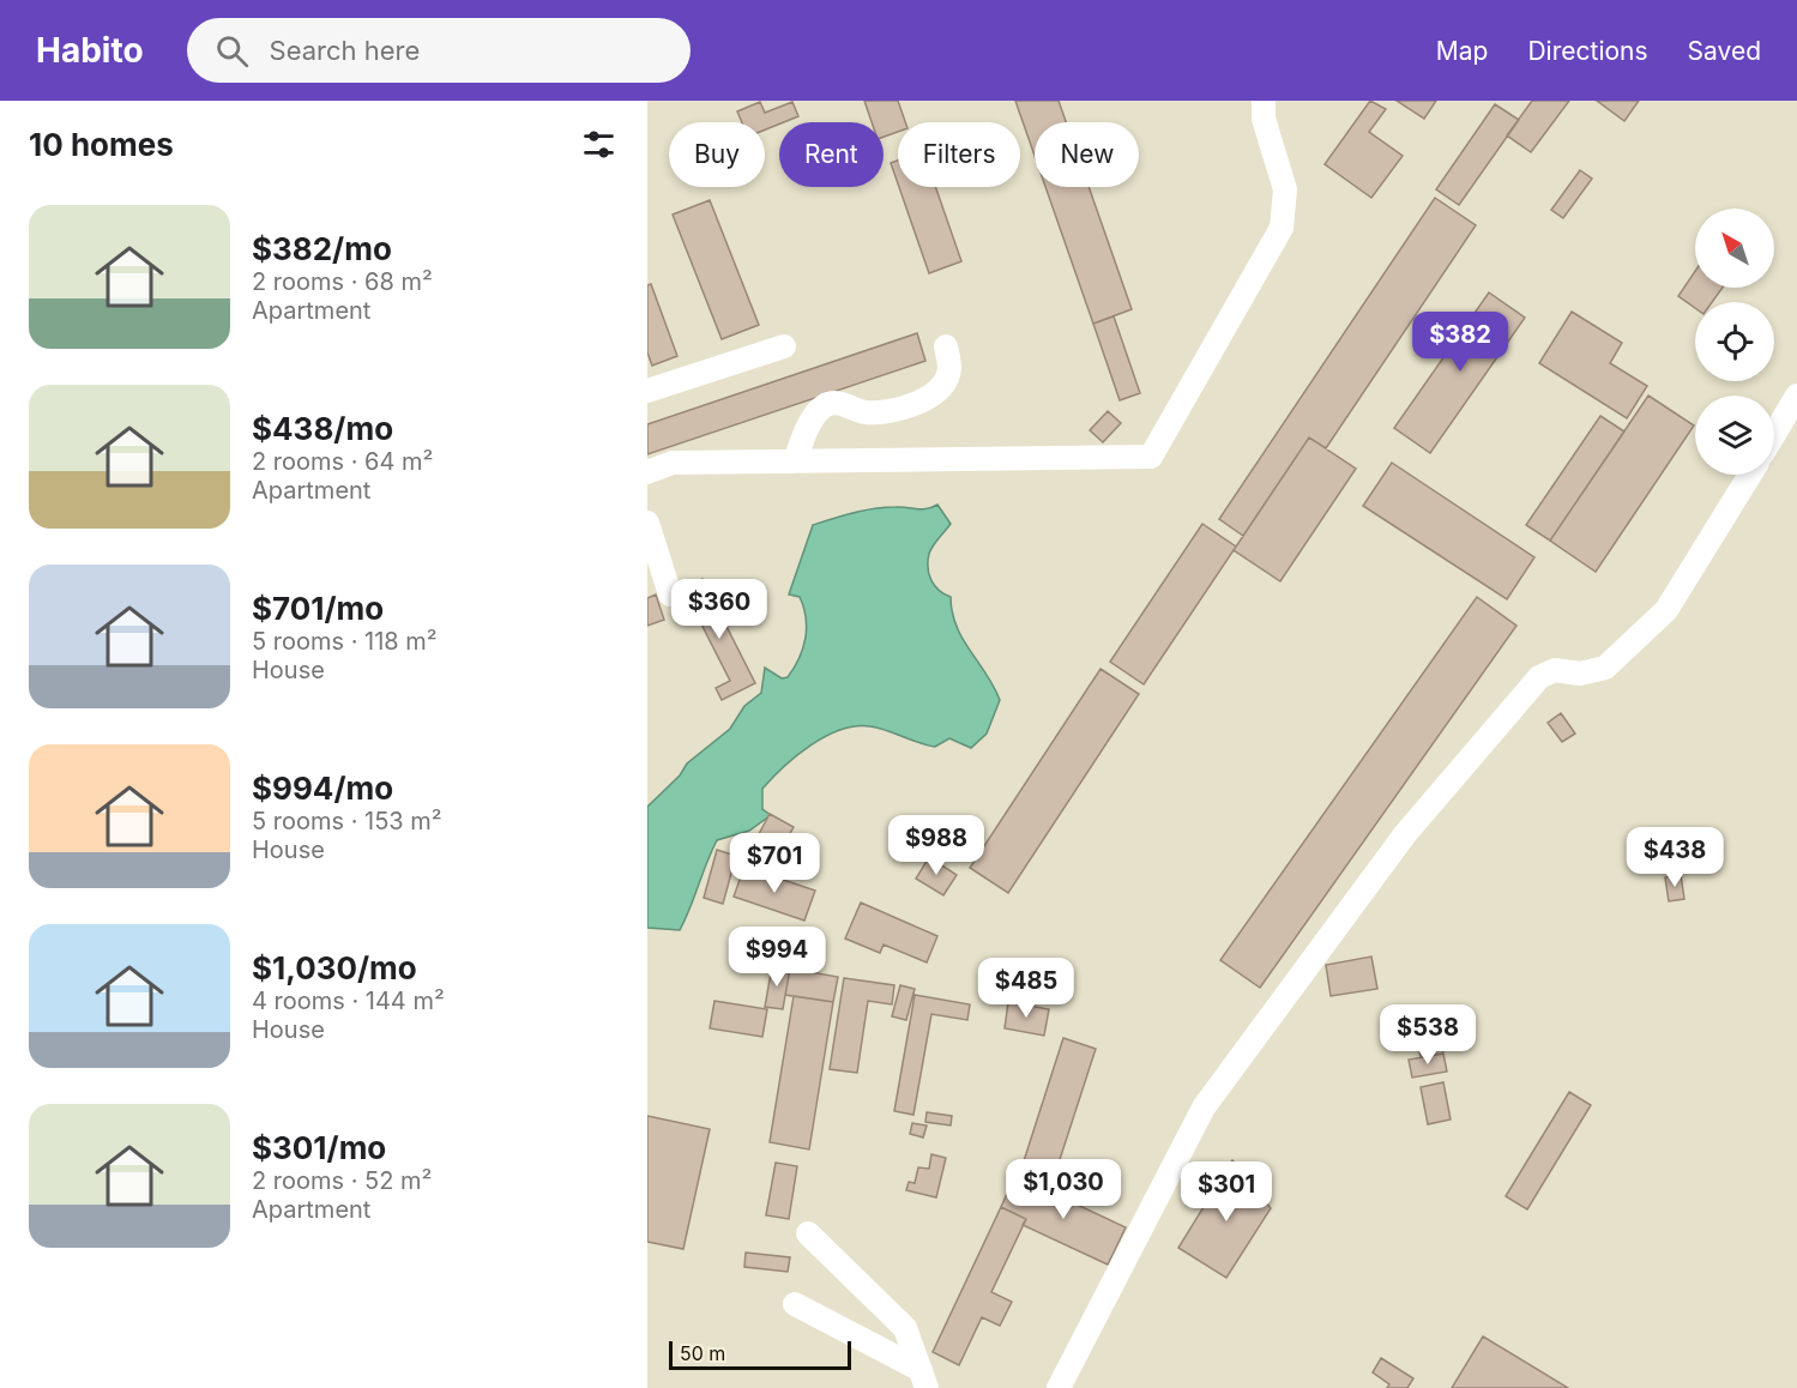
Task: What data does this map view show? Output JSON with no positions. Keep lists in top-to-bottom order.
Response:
{
  "scale_bar": "50 m",
  "north": "top left",
  "page": {
    "header": "Habito",
    "search": "Search here",
    "nav": ["Map", "Directions", "Saved"],
    "heading": "10 homes",
    "chip": [
      "Buy",
      "Rent",
      "Filters",
      "New"
    ],
    "list": [
      {
        "name": "$382/mo",
        "note": "2 rooms · 68 m² · Apartment"
      },
      {
        "name": "$438/mo",
        "note": "2 rooms · 64 m² · Apartment"
      },
      {
        "name": "$701/mo",
        "note": "5 rooms · 118 m² · House"
      },
      {
        "name": "$994/mo",
        "note": "5 rooms · 153 m² · House"
      },
      {
        "name": "$1,030/mo",
        "note": "4 rooms · 144 m² · House"
      },
      {
        "name": "$301/mo",
        "note": "2 rooms · 52 m² · Apartment"
      }
    ],
    "price": [
      "$382",
      "$360",
      "$988",
      "$438",
      "$701",
      "$994",
      "$485",
      "$538",
      "$1,030",
      "$301"
    ],
    "scale": "50 m"
  }
}
